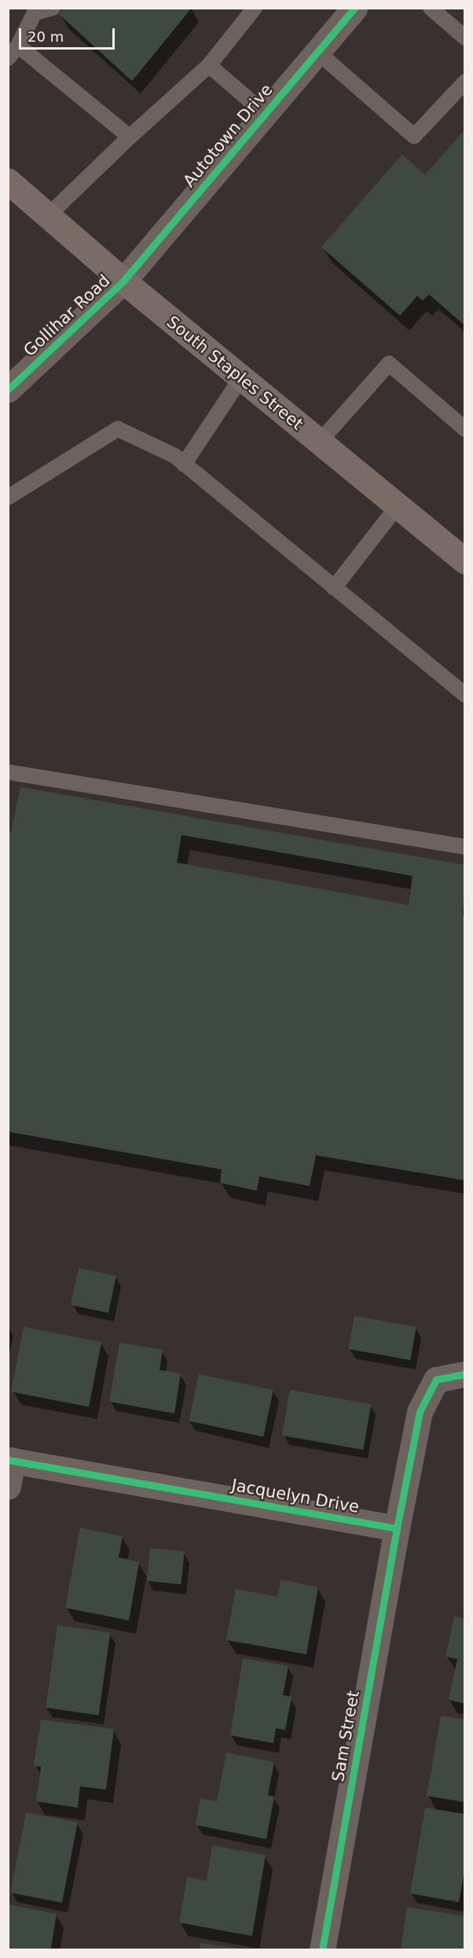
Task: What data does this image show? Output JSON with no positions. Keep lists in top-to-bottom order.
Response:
{
  "streets": {
    "main road": ["South Staples Street"],
    "street": [
      "Autotown Drive",
      "Gollihar Road",
      "Jacquelyn Drive",
      "Sam Street"
    ]
  },
  "crossings": [
    ["Autotown Drive", "Gollihar Road"],
    ["Autotown Drive", "South Staples Street"],
    ["Gollihar Road", "South Staples Street"],
    ["Jacquelyn Drive", "Sam Street"]
  ],
  "scale_bar": "20 m"
}
